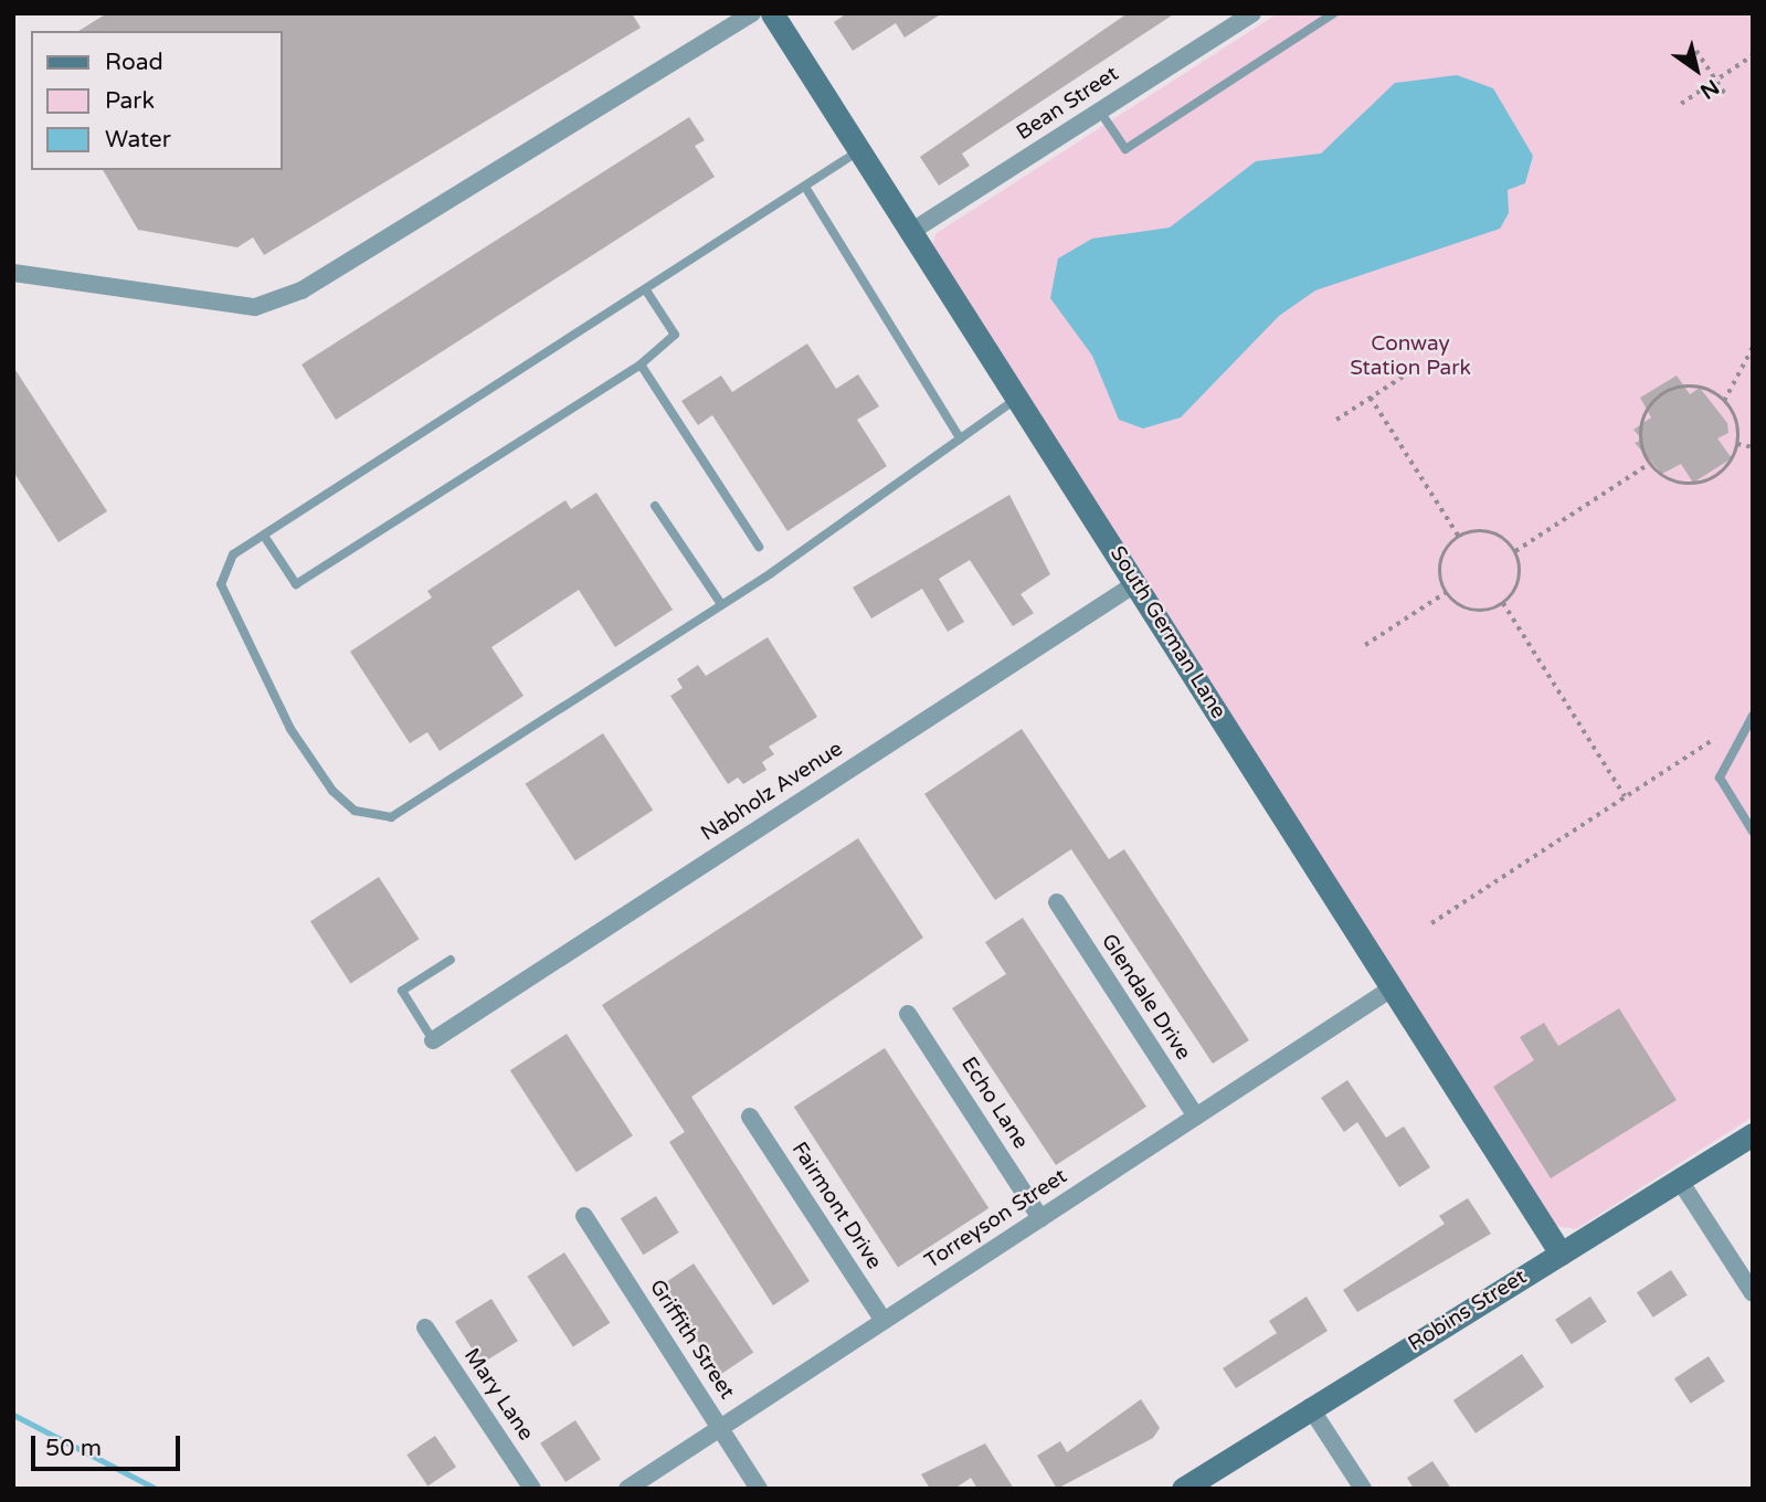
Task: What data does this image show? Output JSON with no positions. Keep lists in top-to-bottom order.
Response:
{
  "streets": {
    "street": [
      "Bean Street",
      "South German Lane",
      "Nabholz Avenue",
      "Glendale Drive",
      "Echo Lane",
      "Fairmont Drive",
      "Torreyson Street",
      "Robins Street",
      "Griffith Street",
      "Mary Lane"
    ]
  },
  "crossings": [
    ["Bean Street", "South German Lane"],
    ["South German Lane", "Nabholz Avenue"],
    ["South German Lane", "Torreyson Street"],
    ["South German Lane", "Robins Street"],
    ["Glendale Drive", "Torreyson Street"],
    ["Echo Lane", "Torreyson Street"],
    ["Fairmont Drive", "Torreyson Street"],
    ["Torreyson Street", "Griffith Street"]
  ],
  "parks": ["Conway Station Park"],
  "legend": ["Road", "Park", "Water"],
  "scale_bar": "50 m",
  "north": "bottom right"
}
